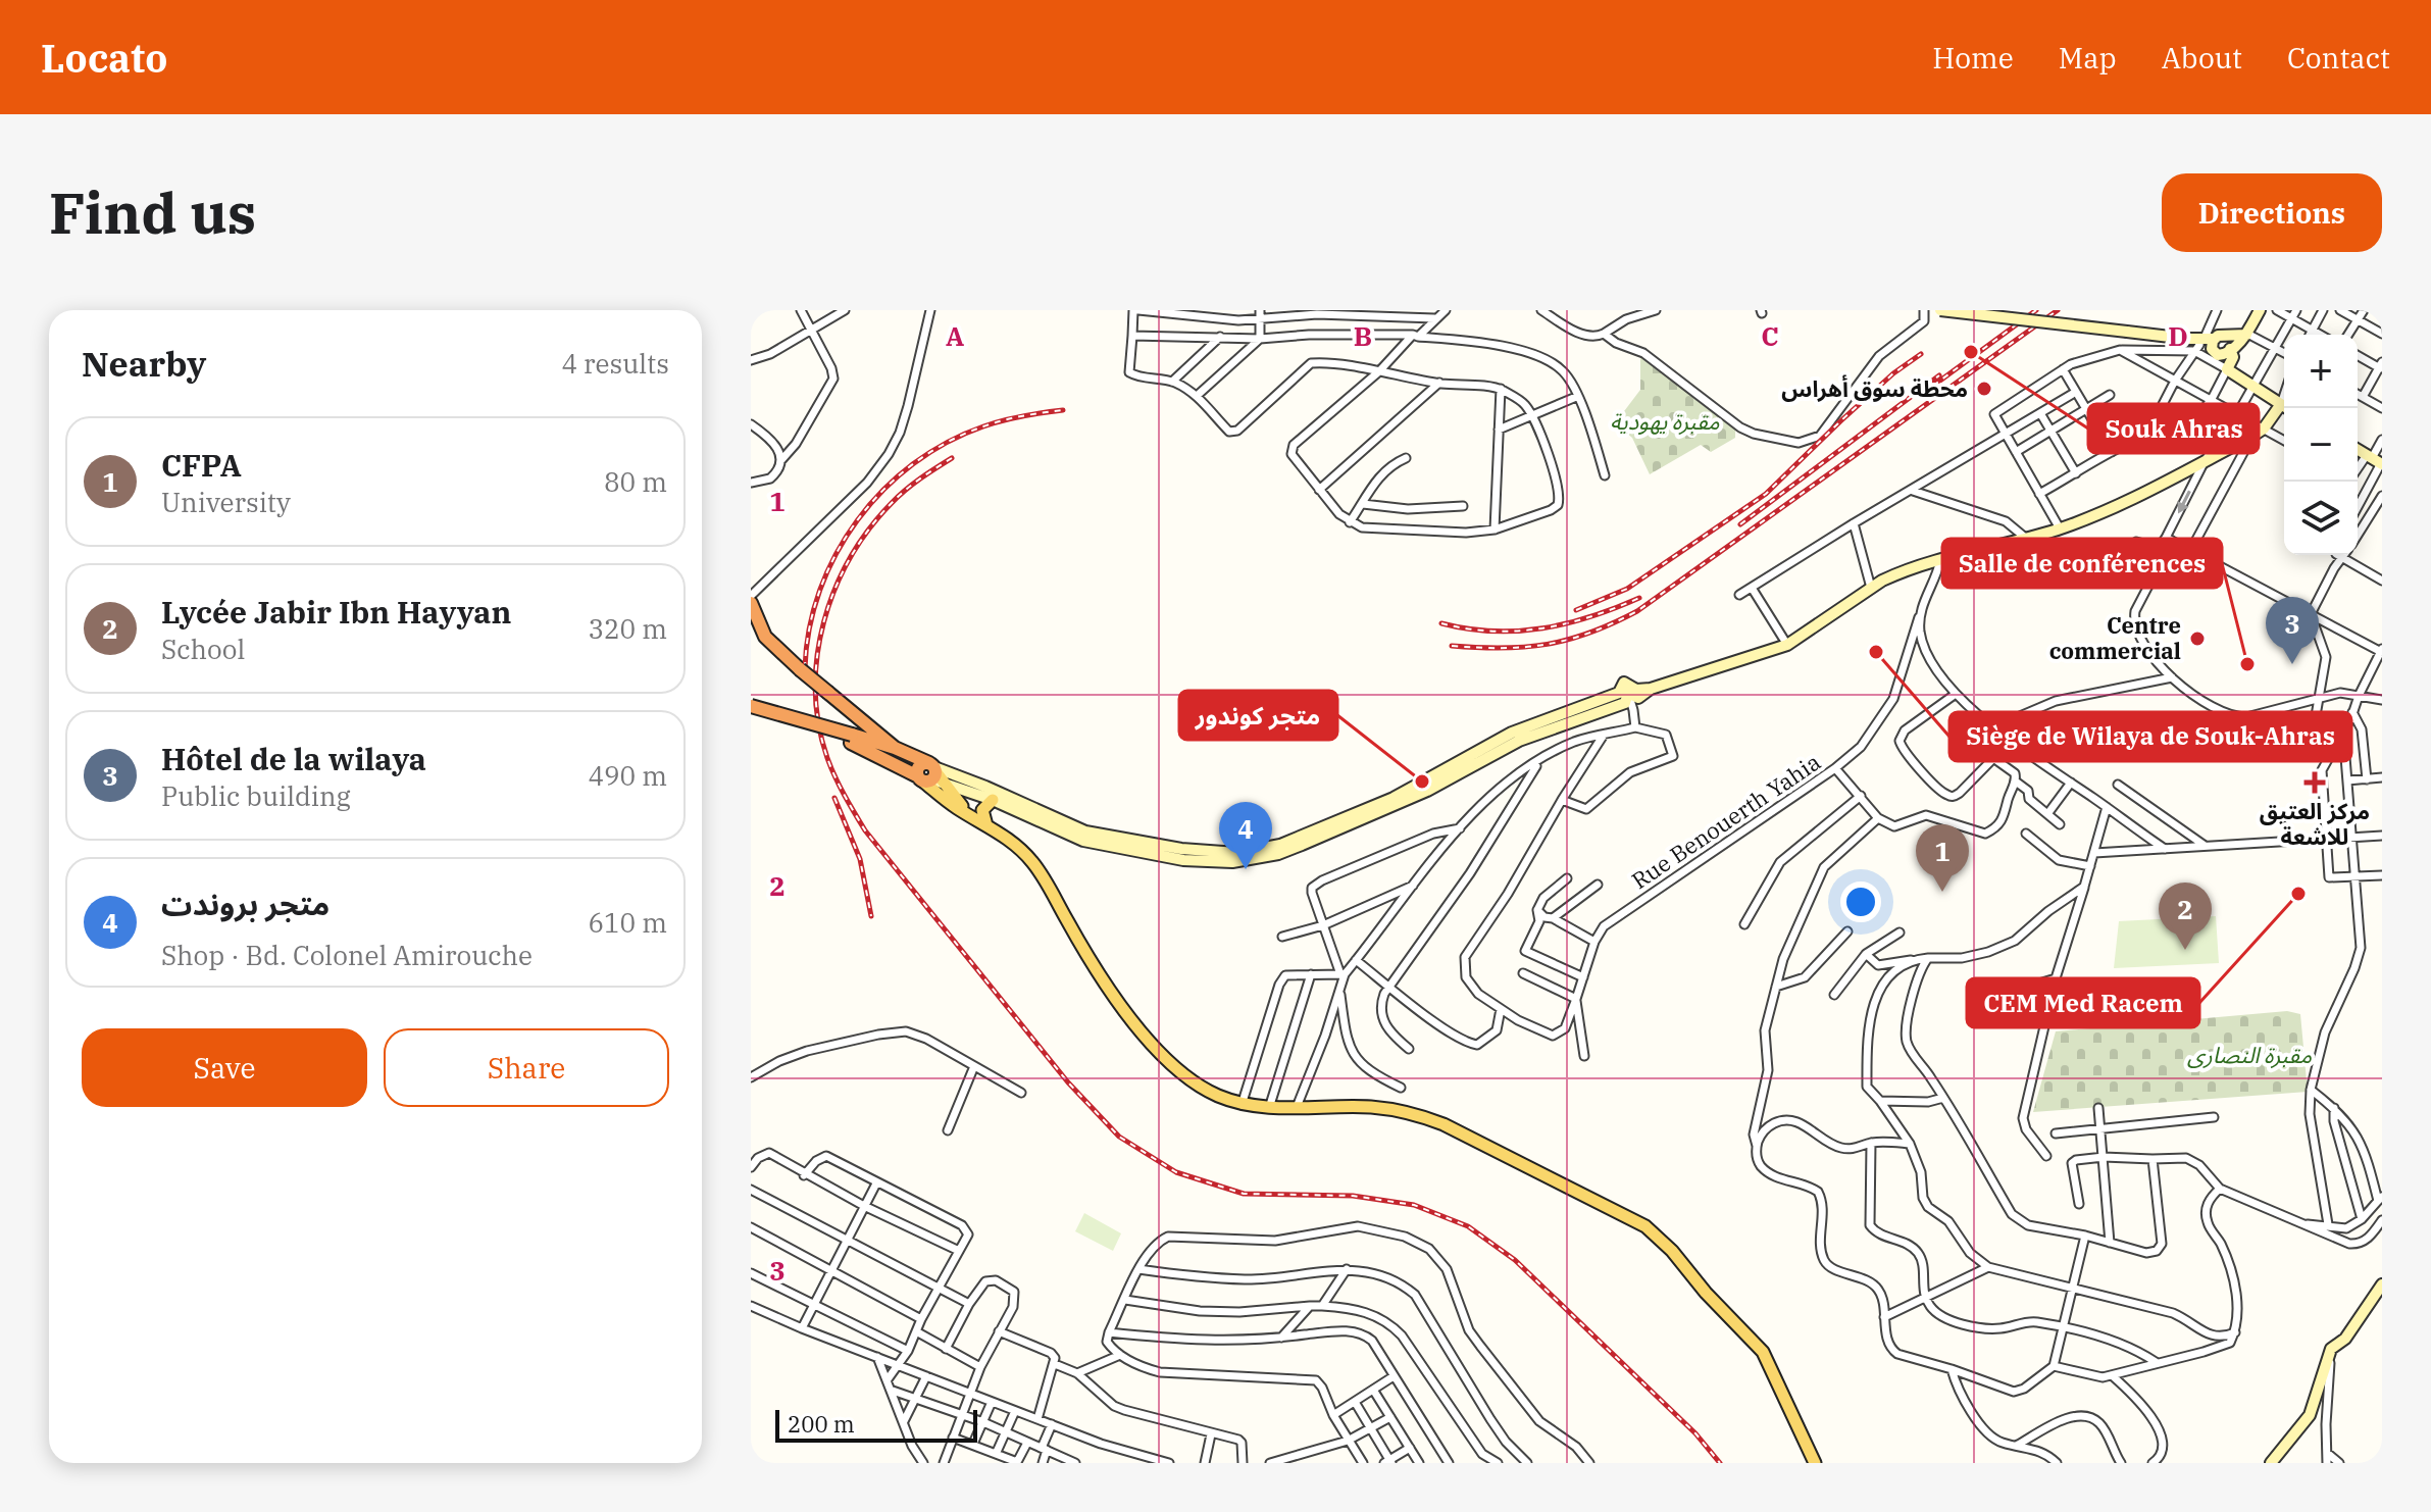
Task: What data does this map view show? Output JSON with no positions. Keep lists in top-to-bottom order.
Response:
{
  "streets": {
    "street": ["Rue Benouerth Yahia"]
  },
  "parks": ["مقبرة يهودية", "مقبرة النصارى"],
  "places": {
    "other": [
      "Souk Ahras",
      "محطة سوق أهراس",
      "Centre commercial",
      "Siège de Wilaya de Souk-Ahras",
      "Salle de conférences",
      "متجر كوندور",
      "CEM Med Racem"
    ],
    "health": ["مركز العتيق للاشعة"]
  },
  "scale_bar": "200 m",
  "page": {
    "header": "Locato",
    "nav": [
      "Home",
      "Map",
      "About",
      "Contact"
    ],
    "buttons": [
      "Directions",
      ["Save", "Share"]
    ],
    "title": "Find us",
    "heading": ["Nearby", "4 results"],
    "map_buttons": ["+", "−"],
    "list": [
      {
        "mark": "1",
        "name": "CFPA",
        "note": "University",
        "value": "80 m"
      },
      {
        "mark": "2",
        "name": "Lycée Jabir Ibn Hayyan",
        "note": "School",
        "value": "320 m"
      },
      {
        "mark": "3",
        "name": "Hôtel de la wilaya",
        "note": "Public building",
        "value": "490 m"
      },
      {
        "mark": "4",
        "name": "متجر بروندت",
        "note": "Shop · Bd. Colonel Amirouche",
        "value": "610 m"
      }
    ],
    "pins": [
      "3",
      "4",
      "1",
      "2"
    ],
    "scale": "200 m"
  },
  "grid": {
    "columns": [
      "A",
      "B",
      "C",
      "D"
    ],
    "rows": ["1", "2", "3"]
  }
}
